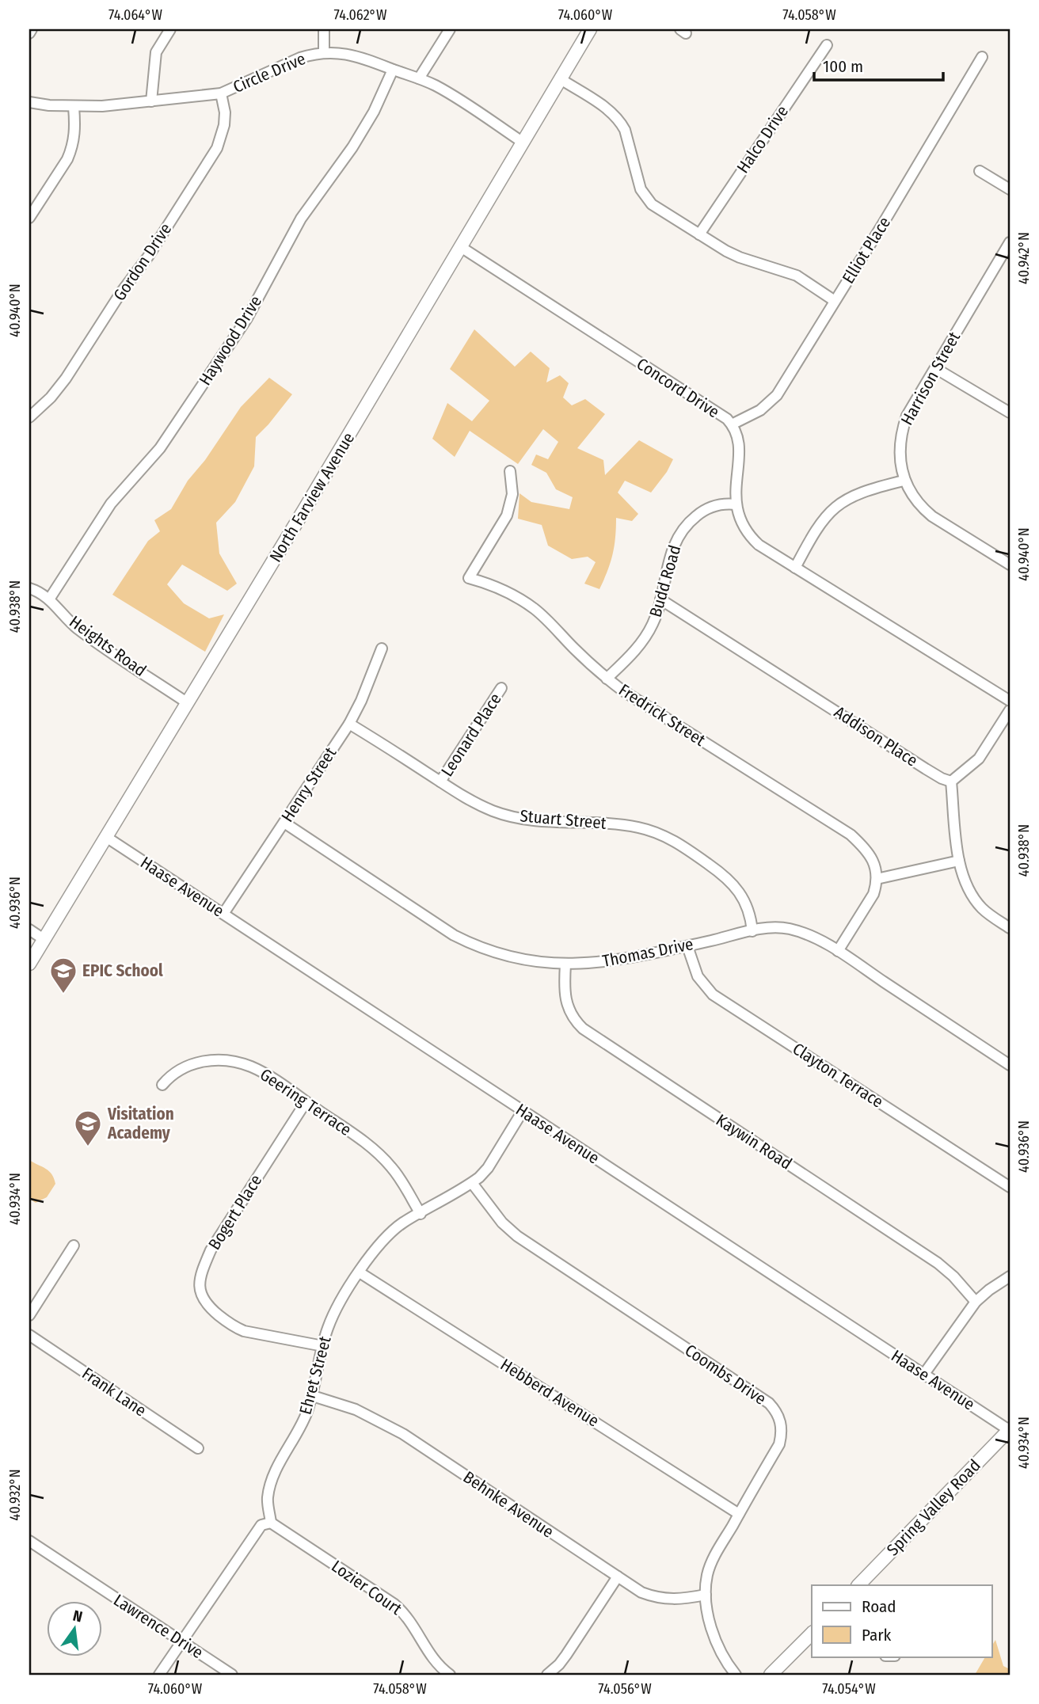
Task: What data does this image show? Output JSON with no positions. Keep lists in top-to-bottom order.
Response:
{
  "streets": {
    "street": [
      "Circle Drive",
      "Halco Drive",
      "Elliot Place",
      "Gordon Drive",
      "Haywood Drive",
      "Harrison Street",
      "Concord Drive",
      "North Farview Avenue",
      "Budd Road",
      "Heights Road",
      "Fredrick Street",
      "Leonard Place",
      "Addison Place",
      "Henry Street",
      "Stuart Street",
      "Haase Avenue",
      "Thomas Drive",
      "Clayton Terrace",
      "Geering Terrace",
      "Kaywin Road",
      "Bogert Place",
      "Coombs Drive",
      "Ehret Street",
      "Frank Lane",
      "Hebberd Avenue",
      "Behnke Avenue",
      "Spring Valley Road",
      "Lozier Court",
      "Lawrence Drive"
    ]
  },
  "crossings": [
    ["Circle Drive", "Gordon Drive"],
    ["Circle Drive", "Haywood Drive"],
    ["Circle Drive", "North Farview Avenue"],
    ["Elliot Place", "Concord Drive"],
    ["Haywood Drive", "Heights Road"],
    ["Concord Drive", "North Farview Avenue"],
    ["Concord Drive", "Budd Road"],
    ["North Farview Avenue", "Heights Road"],
    ["North Farview Avenue", "Haase Avenue"],
    ["Budd Road", "Fredrick Street"],
    ["Budd Road", "Addison Place"],
    ["Leonard Place", "Stuart Street"],
    ["Henry Street", "Stuart Street"],
    ["Henry Street", "Haase Avenue"],
    ["Henry Street", "Thomas Drive"],
    ["Stuart Street", "Thomas Drive"],
    ["Haase Avenue", "Ehret Street"],
    ["Haase Avenue", "Spring Valley Road"],
    ["Thomas Drive", "Clayton Terrace"],
    ["Thomas Drive", "Kaywin Road"],
    ["Geering Terrace", "Bogert Place"],
    ["Geering Terrace", "Ehret Street"],
    ["Bogert Place", "Ehret Street"],
    ["Coombs Drive", "Ehret Street"],
    ["Coombs Drive", "Hebberd Avenue"],
    ["Coombs Drive", "Behnke Avenue"],
    ["Ehret Street", "Hebberd Avenue"],
    ["Ehret Street", "Behnke Avenue"],
    ["Ehret Street", "Lozier Court"]
  ],
  "places": {
    "school or university": ["EPIC School", "Visitation Academy"]
  },
  "legend": ["Road", "Park"],
  "scale_bar": "100 m",
  "north": "top",
  "coordinates": [
    "74.064°W",
    "74.062°W",
    "74.060°W",
    "74.058°W",
    "40.942°N",
    "40.940°N",
    "40.938°N",
    "40.936°N",
    "40.934°N",
    "40.932°N",
    "74.056°W",
    "74.054°W"
  ]
}
